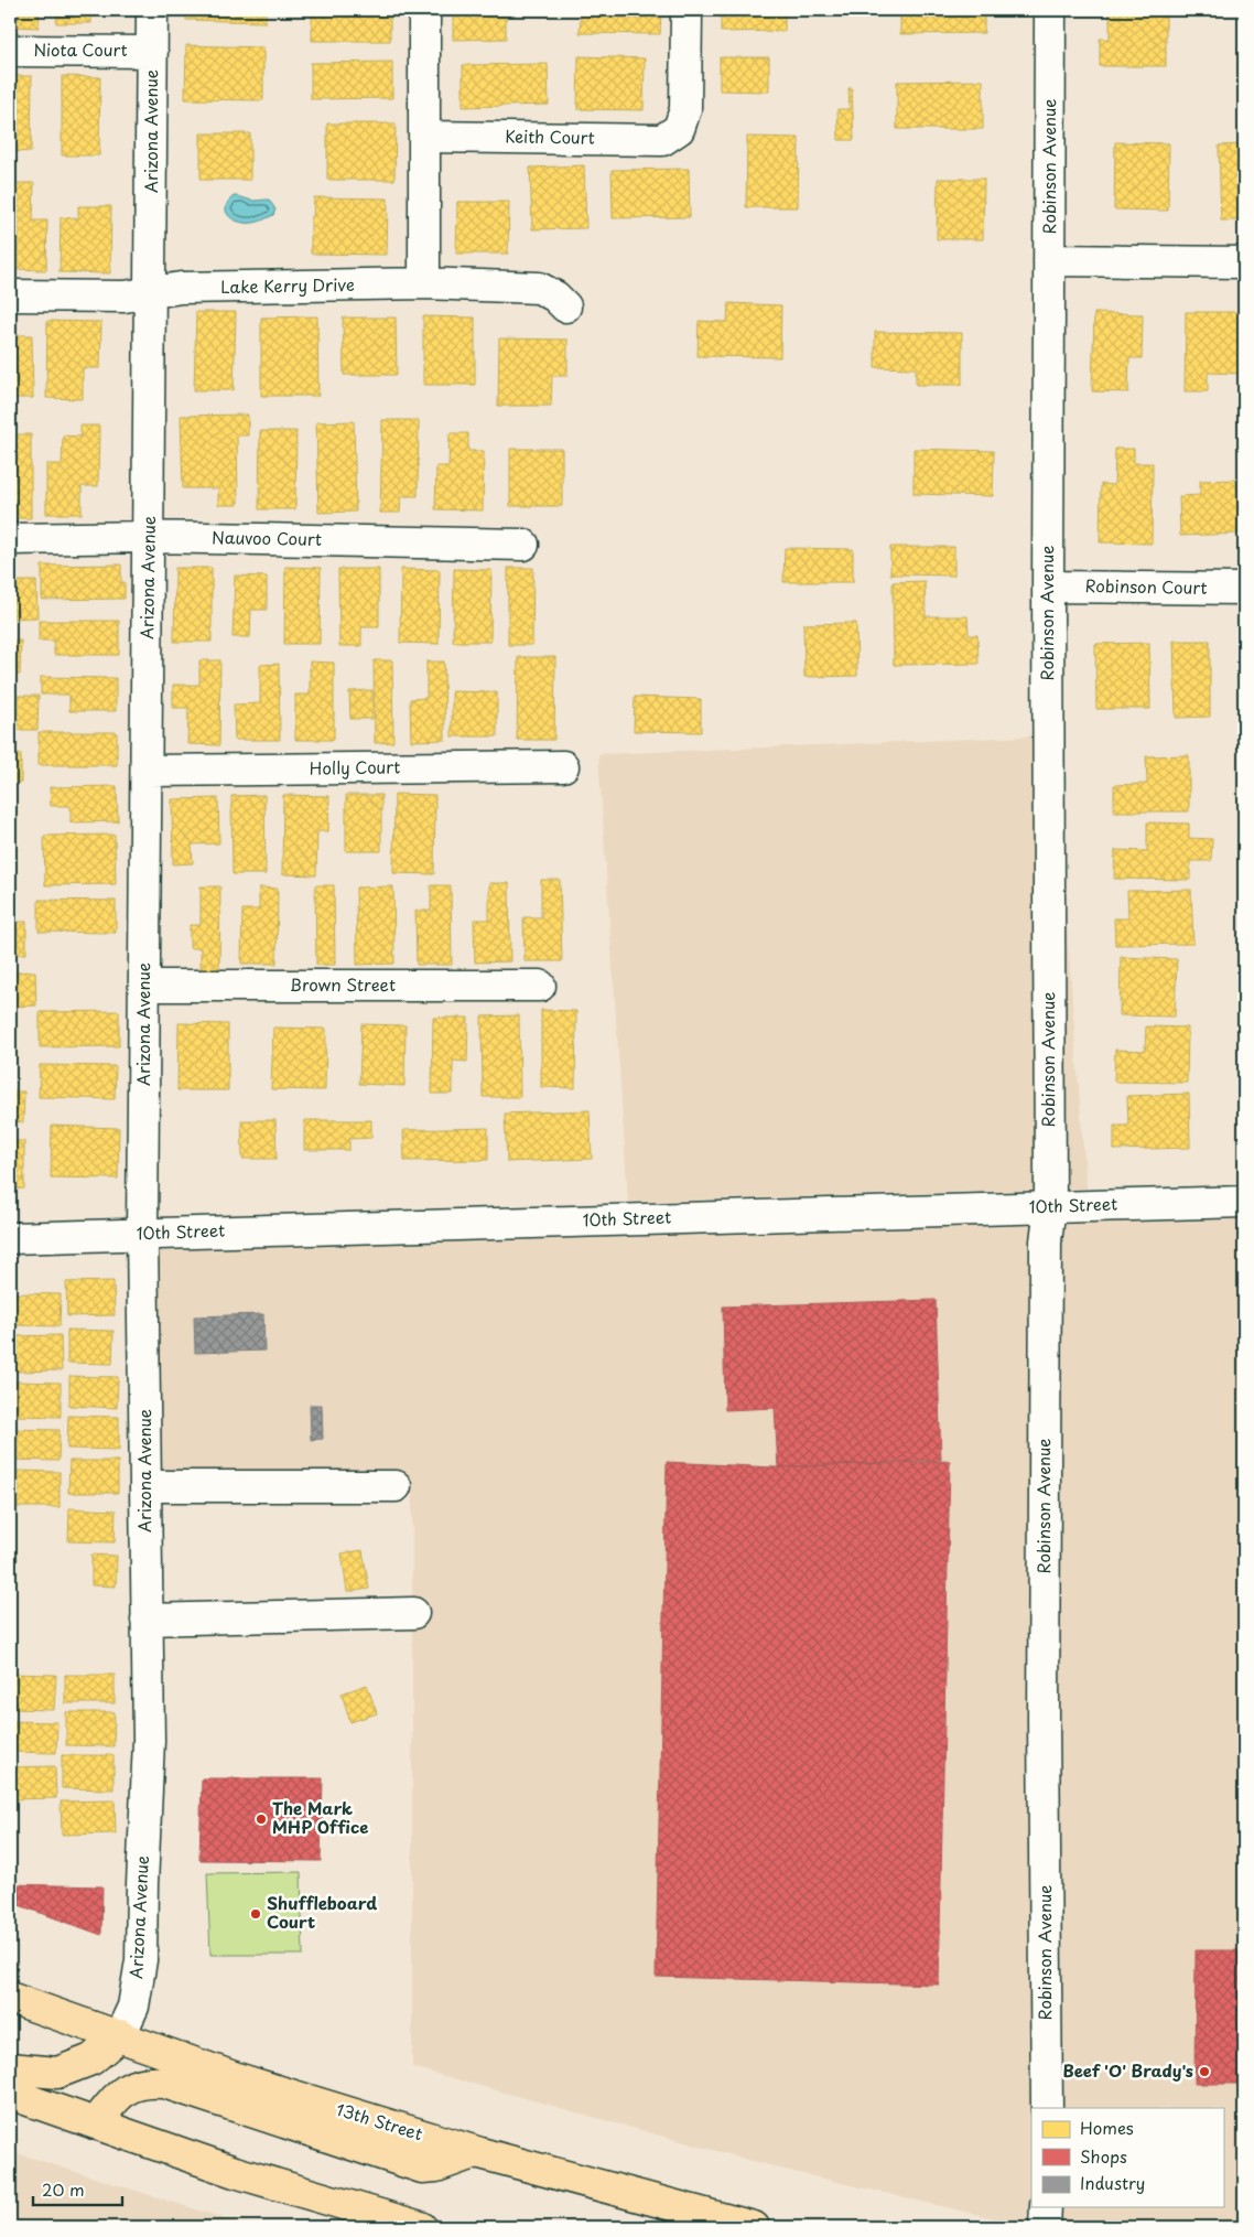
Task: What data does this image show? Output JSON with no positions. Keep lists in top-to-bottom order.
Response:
{
  "streets": {
    "highway": ["13th Street"],
    "street": [
      "Niota Court",
      "Arizona Avenue",
      "Keith Court",
      "Robinson Avenue",
      "Lake Kerry Drive",
      "Nauvoo Court",
      "Robinson Court",
      "Holly Court",
      "Brown Street",
      "10th Street"
    ]
  },
  "crossings": [
    ["Niota Court", "Arizona Avenue"],
    ["Arizona Avenue", "Lake Kerry Drive"],
    ["Arizona Avenue", "Nauvoo Court"],
    ["Arizona Avenue", "Holly Court"],
    ["Arizona Avenue", "Brown Street"],
    ["Arizona Avenue", "10th Street"],
    ["Arizona Avenue", "13th Street"],
    ["Robinson Avenue", "Robinson Court"],
    ["Robinson Avenue", "10th Street"]
  ],
  "places": ["The Mark MHP Office", "Shuffleboard Court", "Beef 'O' Brady's"],
  "legend": ["Homes", "Shops", "Industry"],
  "scale_bar": "20 m"
}
